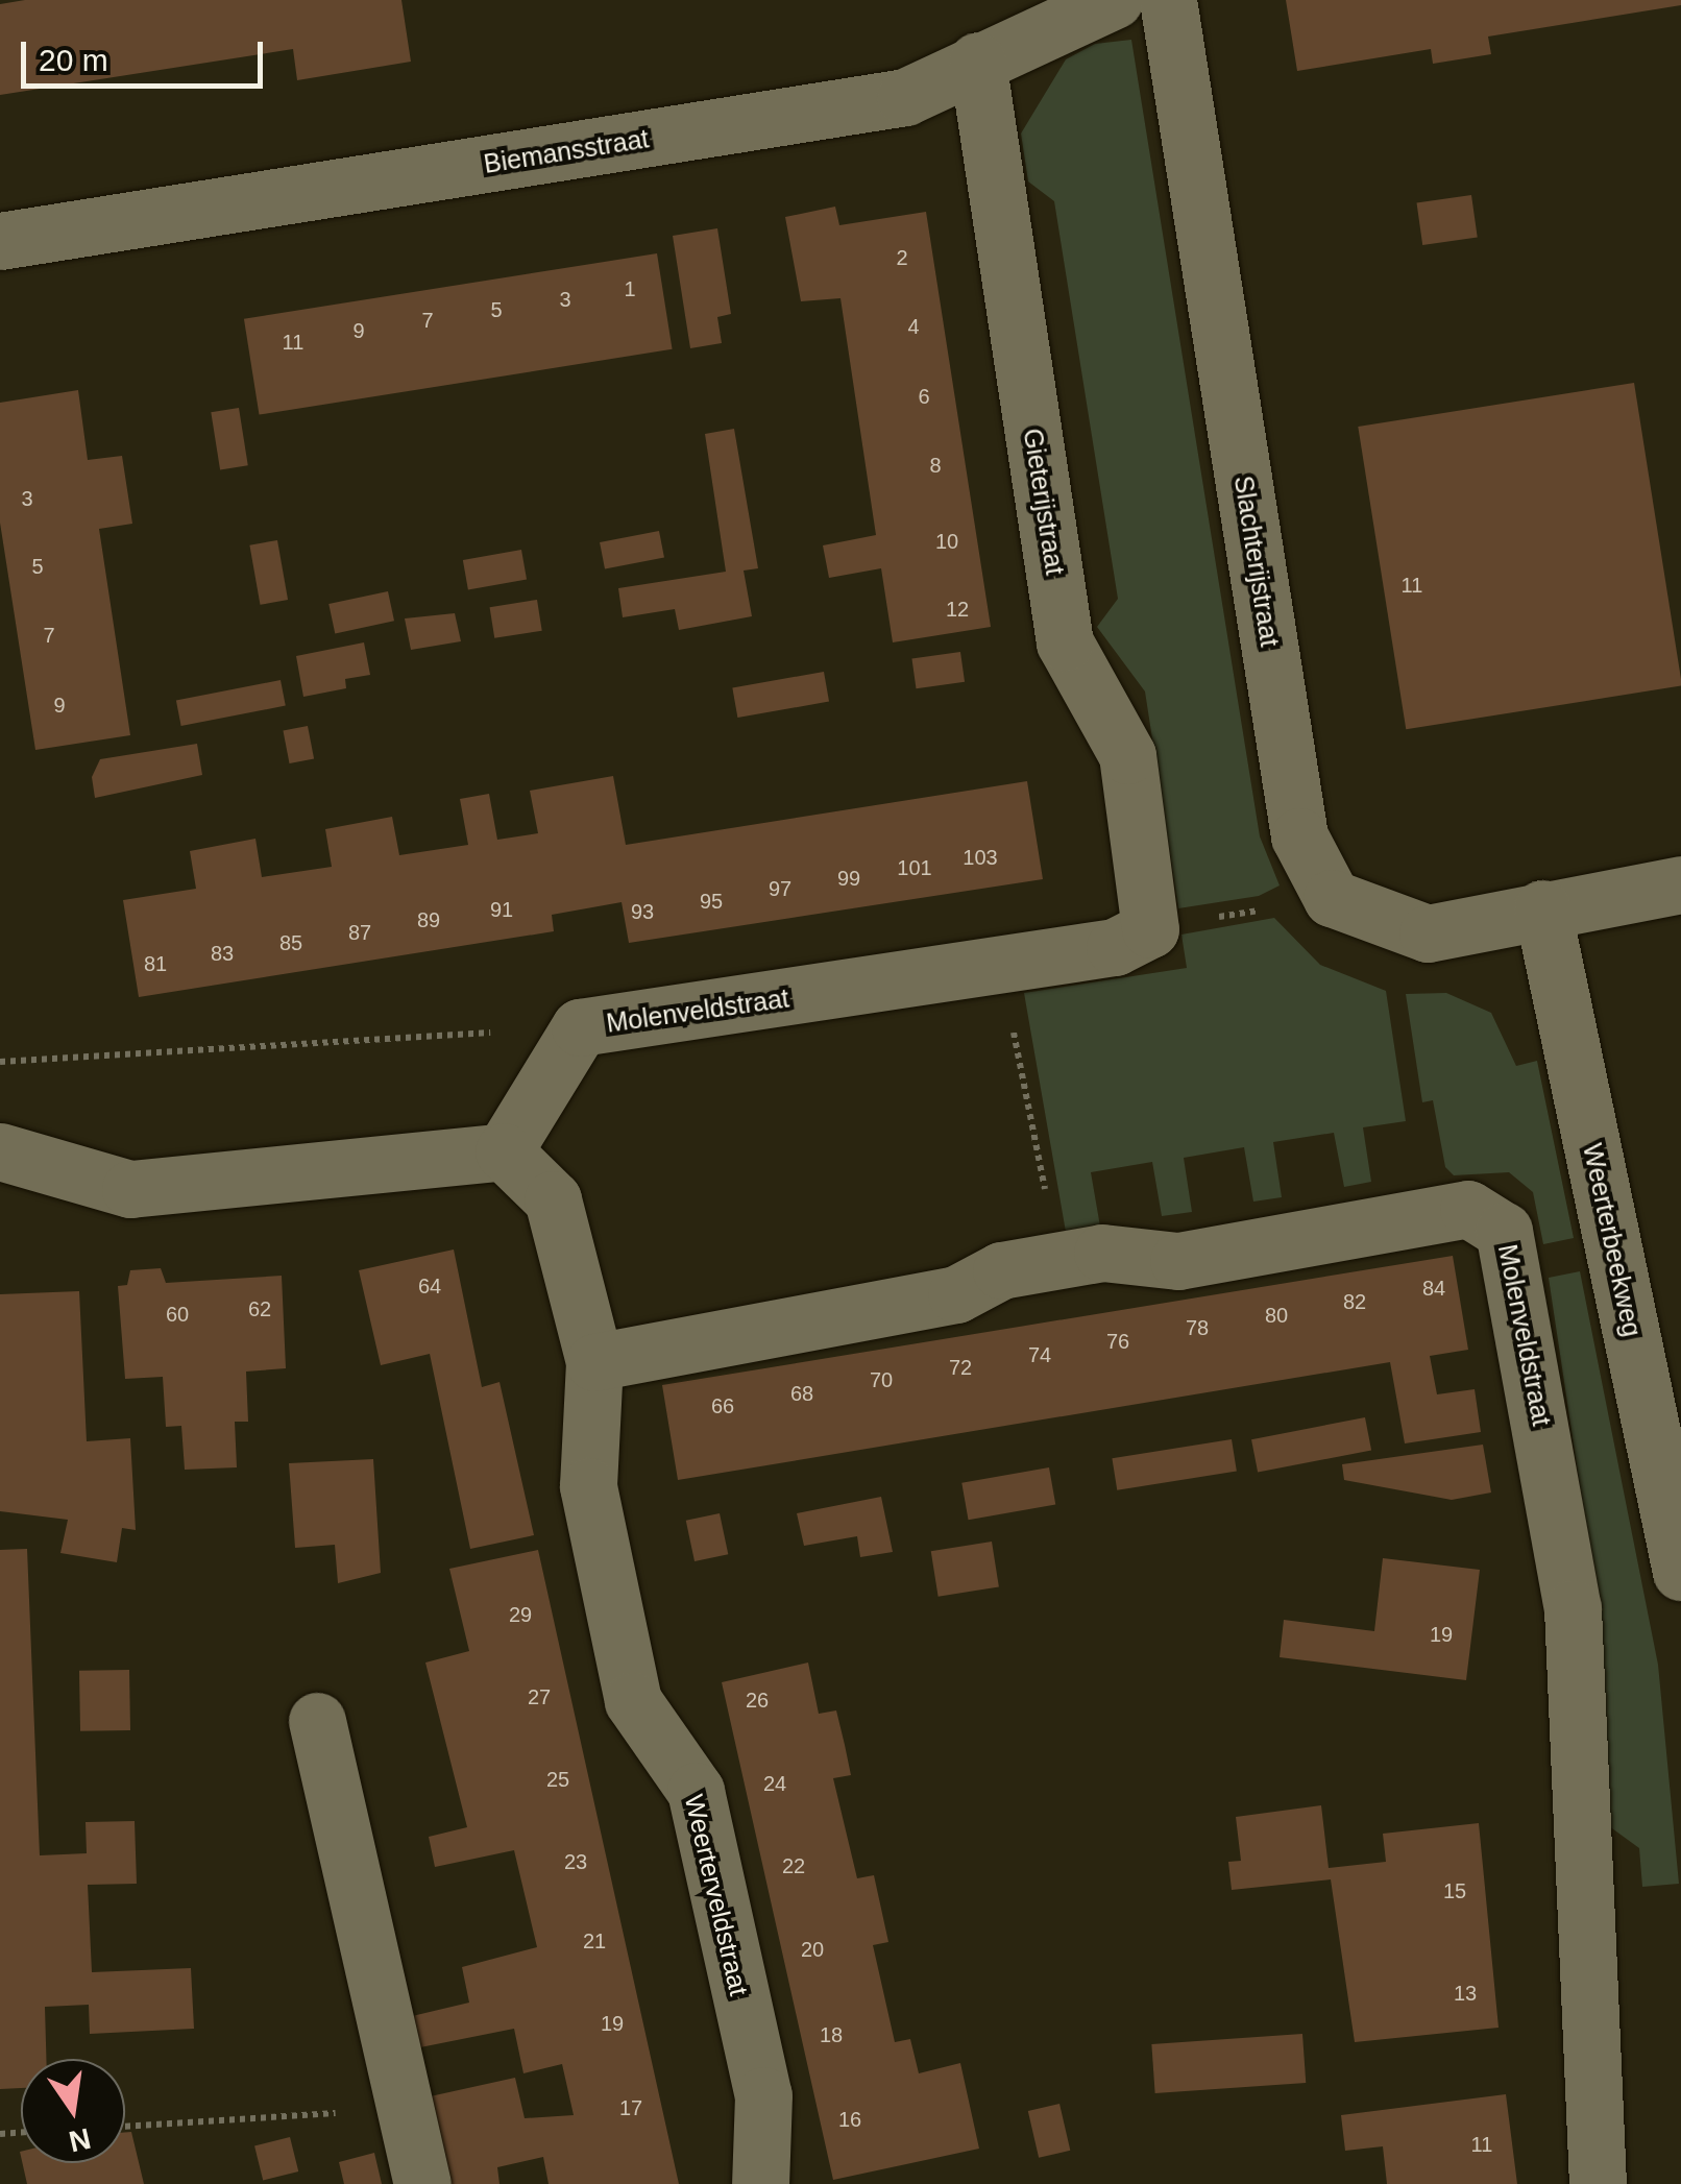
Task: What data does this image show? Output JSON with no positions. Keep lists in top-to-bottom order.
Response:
{
  "streets": {
    "street": [
      "Biemansstraat",
      "Gieterijstraat",
      "Slachterijstraat",
      "Molenveldstraat",
      "Weerterbeekweg",
      "Weerterveldstraat"
    ]
  },
  "crossings": [
    ["Biemansstraat", "Gieterijstraat"],
    ["Gieterijstraat", "Molenveldstraat"],
    ["Molenveldstraat", "Weerterveldstraat"]
  ],
  "house_numbers": [
    "2",
    "1",
    "3",
    "5",
    "7",
    "4",
    "9",
    "11",
    "6",
    "8",
    "3",
    "10",
    "5",
    "11",
    "12",
    "7",
    "9",
    "103",
    "101",
    "99",
    "97",
    "95",
    "91",
    "93",
    "89",
    "87",
    "85",
    "83",
    "81",
    "64",
    "84",
    "82",
    "62",
    "60",
    "80",
    "78",
    "76",
    "74",
    "72",
    "70",
    "68",
    "66",
    "29",
    "19",
    "27",
    "26",
    "25",
    "24",
    "23",
    "22",
    "15",
    "21",
    "20",
    "13",
    "19",
    "18",
    "17",
    "16",
    "11"
  ],
  "scale_bar": "20 m",
  "north": "bottom"
}
